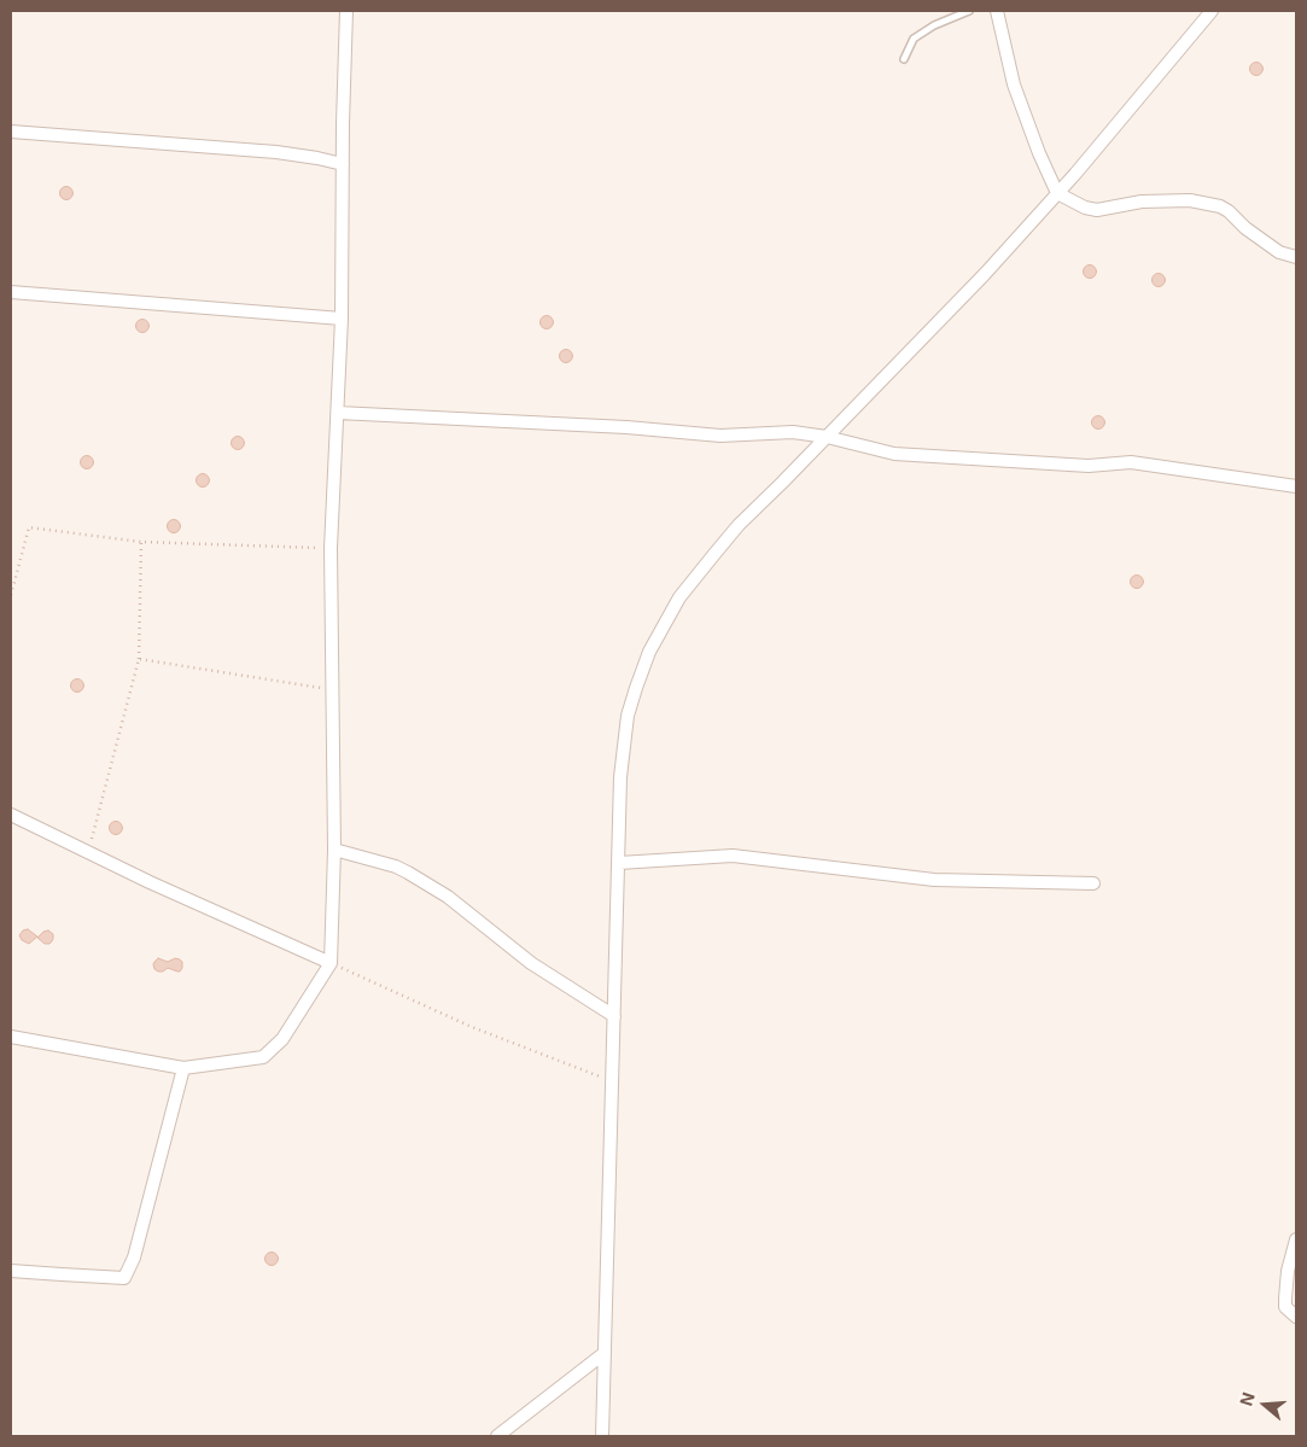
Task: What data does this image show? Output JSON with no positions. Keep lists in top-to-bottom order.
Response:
{
  "north": "left"
}
